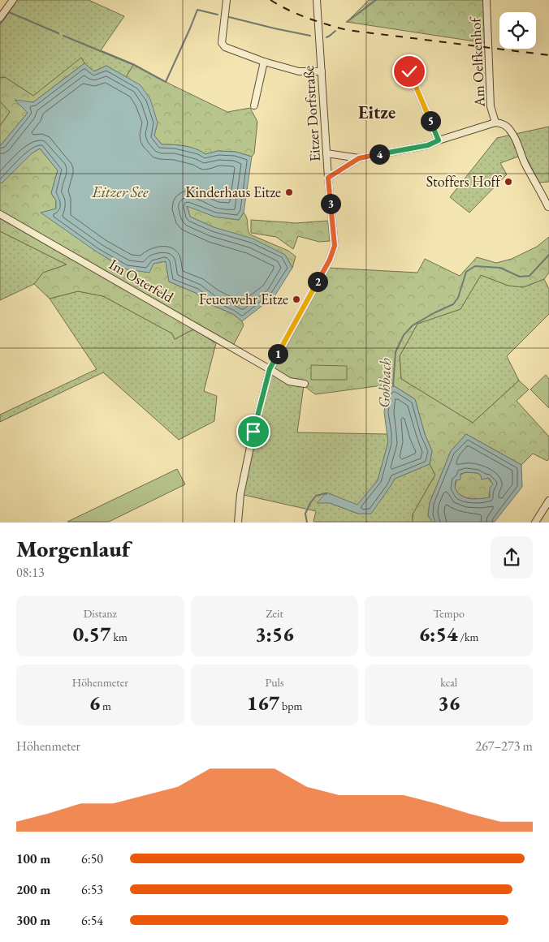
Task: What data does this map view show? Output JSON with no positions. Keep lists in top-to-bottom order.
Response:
{
  "streets": {
    "street": ["Am Oelfkenhof", "Eitzer Dorfstraße", "Im Osterfeld"]
  },
  "crossings": [
    ["Eitzer Dorfstraße", "Im Osterfeld"]
  ],
  "districts": ["Eitze"],
  "water": ["Eitzer See", "Gohbach"],
  "places": ["Stoffers Hoff", "Kinderhaus Eitze", "Feuerwehr Eitze"],
  "page": {
    "pins": [
      "5",
      "4",
      "3",
      "2",
      "1"
    ],
    "heading": ["Morgenlauf", "08:13"],
    "stats": [
      ["Distanz", "0.57 km"],
      ["Zeit", "3:56"],
      ["Tempo", "6:54 /km"],
      ["Höhenmeter", "6 m"],
      ["Puls", "167 bpm"],
      ["kcal", "36"]
    ],
    "chart": ["Höhenmeter", "267–273 m"],
    "list": [
      {
        "name": "100 m",
        "note": "6:50"
      },
      {
        "name": "200 m",
        "note": "6:53"
      },
      {
        "name": "300 m",
        "note": "6:54"
      }
    ]
  }
}
